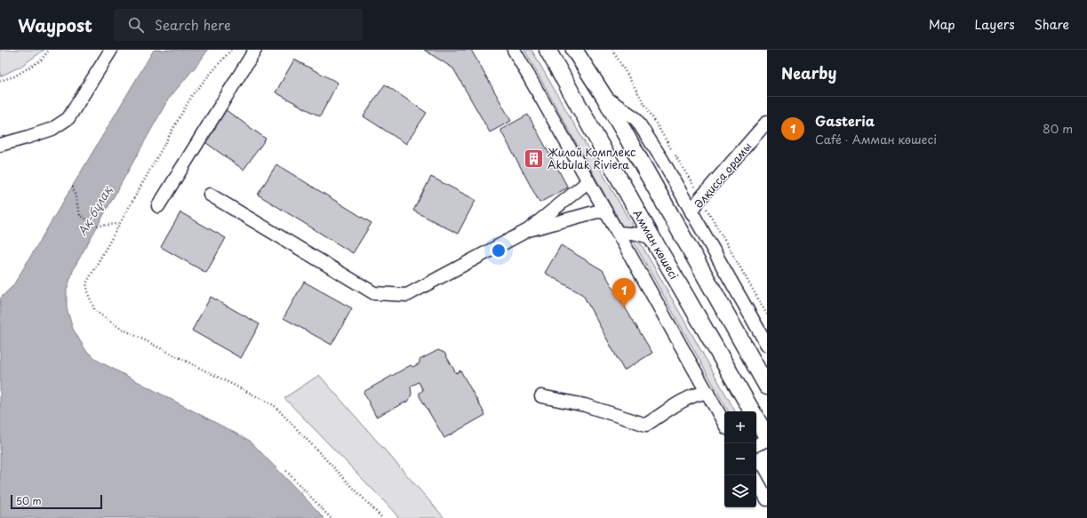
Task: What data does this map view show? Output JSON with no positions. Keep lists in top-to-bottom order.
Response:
{
  "streets": {
    "main road": ["Амман көшесі"],
    "street": ["Әлқисса орамы"]
  },
  "water": ["Ақ-бұлақ"],
  "places": {
    "building": ["Жилой Комплекс Akbulak Riviera"]
  },
  "scale_bar": "50 m",
  "page": {
    "header": "Waypost",
    "search": "Search here",
    "nav": ["Map", "Layers", "Share"],
    "heading": "Nearby",
    "list": [
      {
        "mark": "1",
        "name": "Gasteria",
        "note": "Café · Амман көшесі",
        "value": "80 m"
      }
    ],
    "pins": "1",
    "map_buttons": ["+", "−"],
    "scale": "50 m"
  }
}
